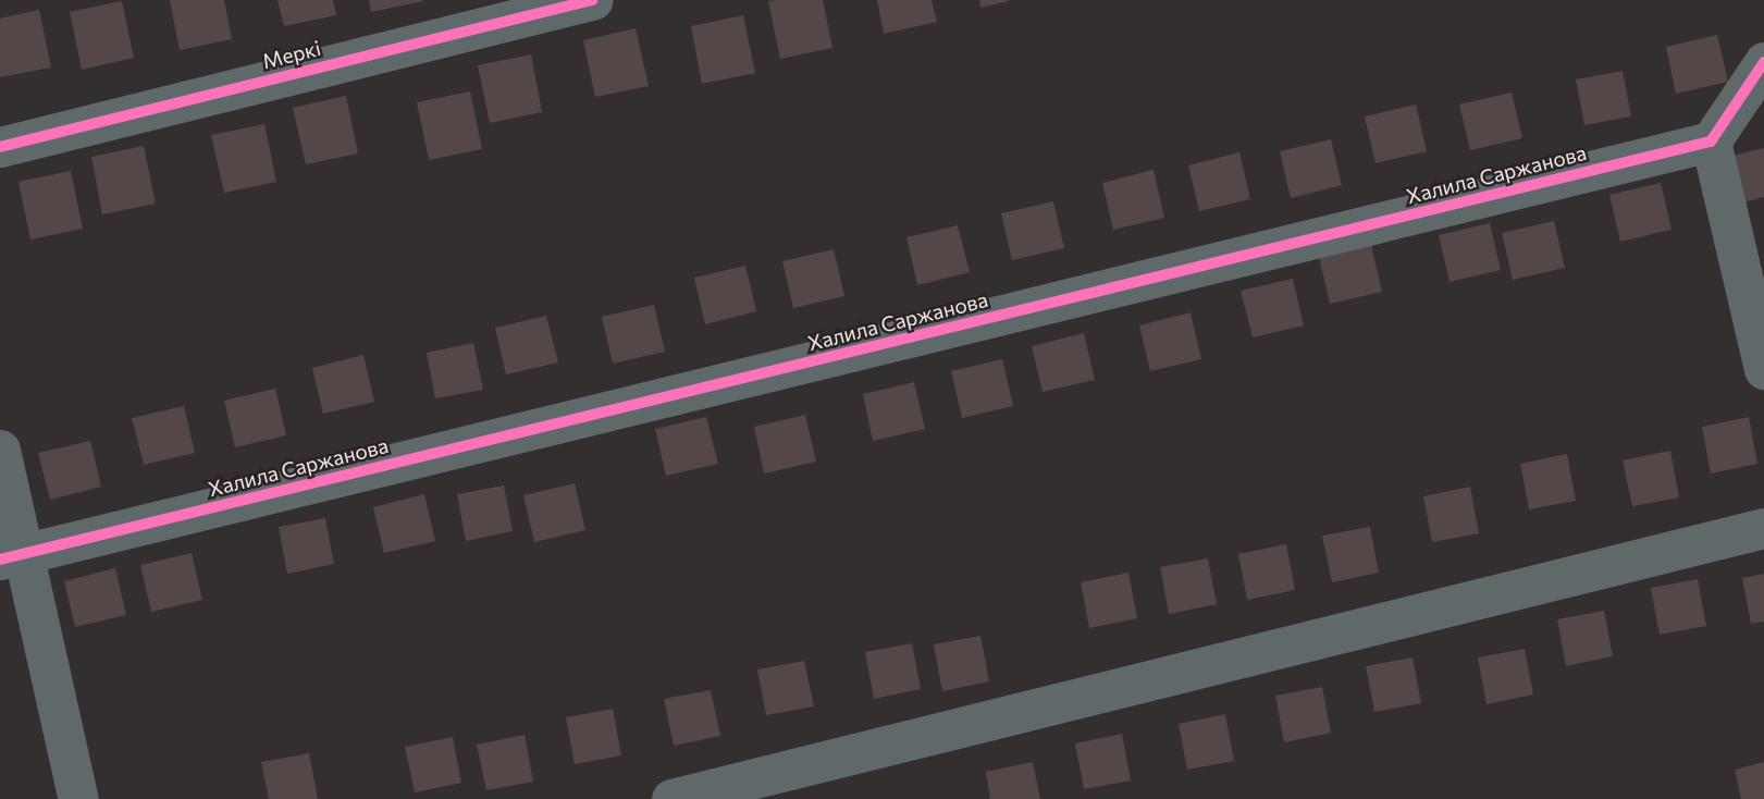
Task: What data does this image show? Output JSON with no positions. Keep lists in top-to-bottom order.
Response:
{
  "streets": {
    "street": ["Меркі", "Халила Саржанова"]
  }
}
